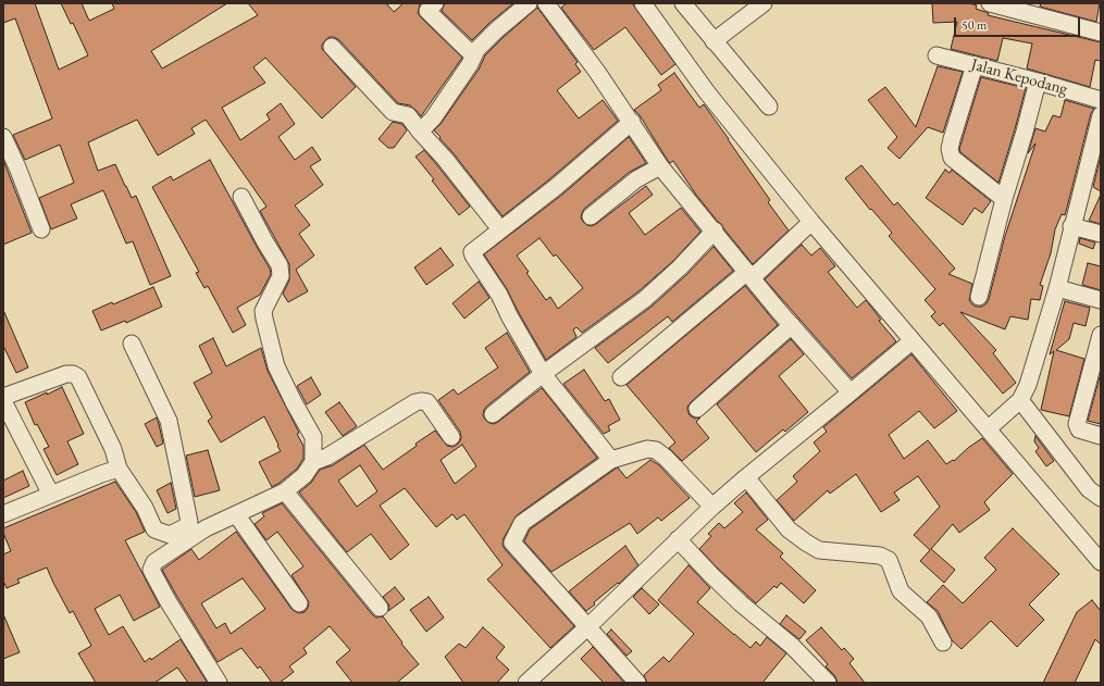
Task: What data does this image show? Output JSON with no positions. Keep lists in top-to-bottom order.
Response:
{
  "streets": {
    "street": ["Jalan Kepodang"]
  },
  "scale_bar": "50 m"
}
